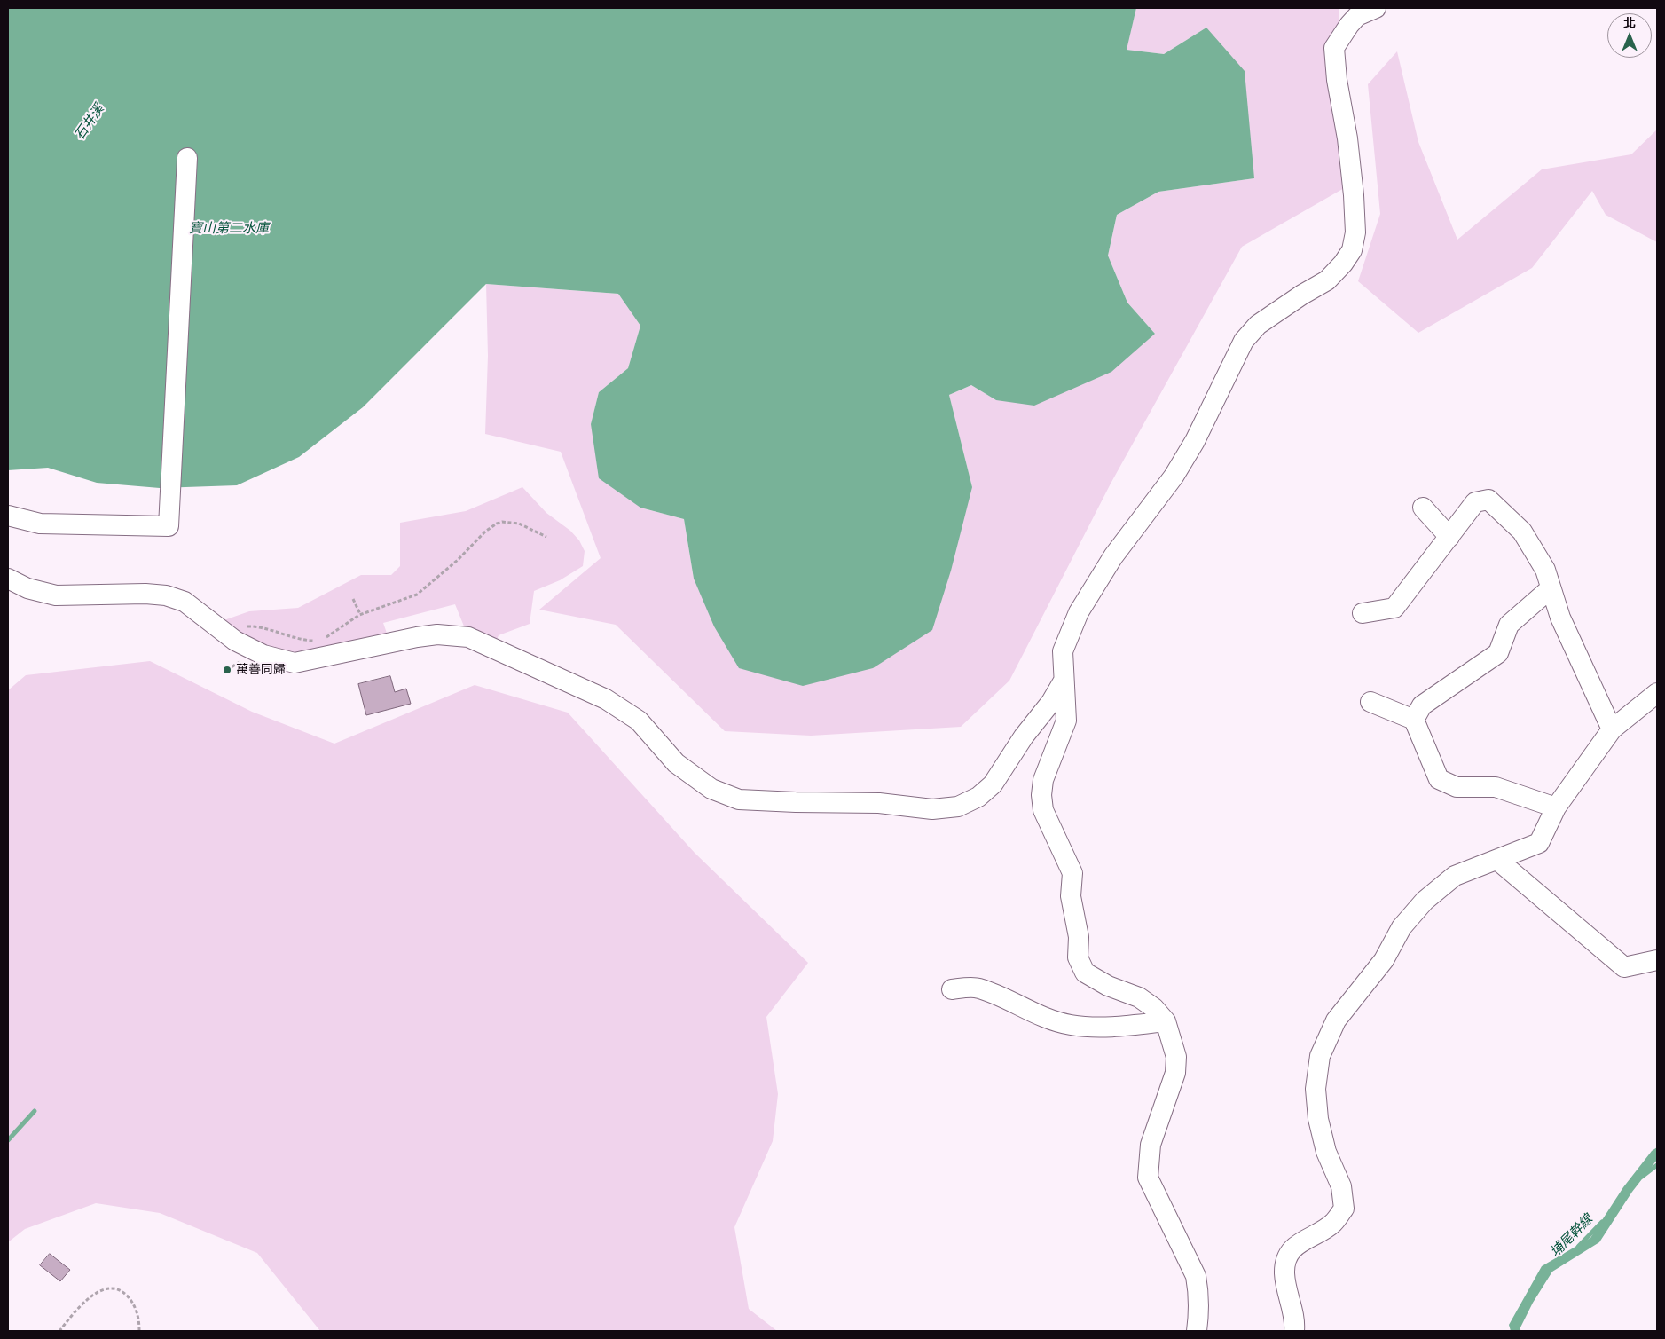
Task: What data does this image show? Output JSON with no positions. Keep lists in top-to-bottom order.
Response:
{
  "water": ["石井溪", "寶山第二水庫", "埔尾幹線"],
  "places": ["萬善同歸"],
  "north": "top"
}
